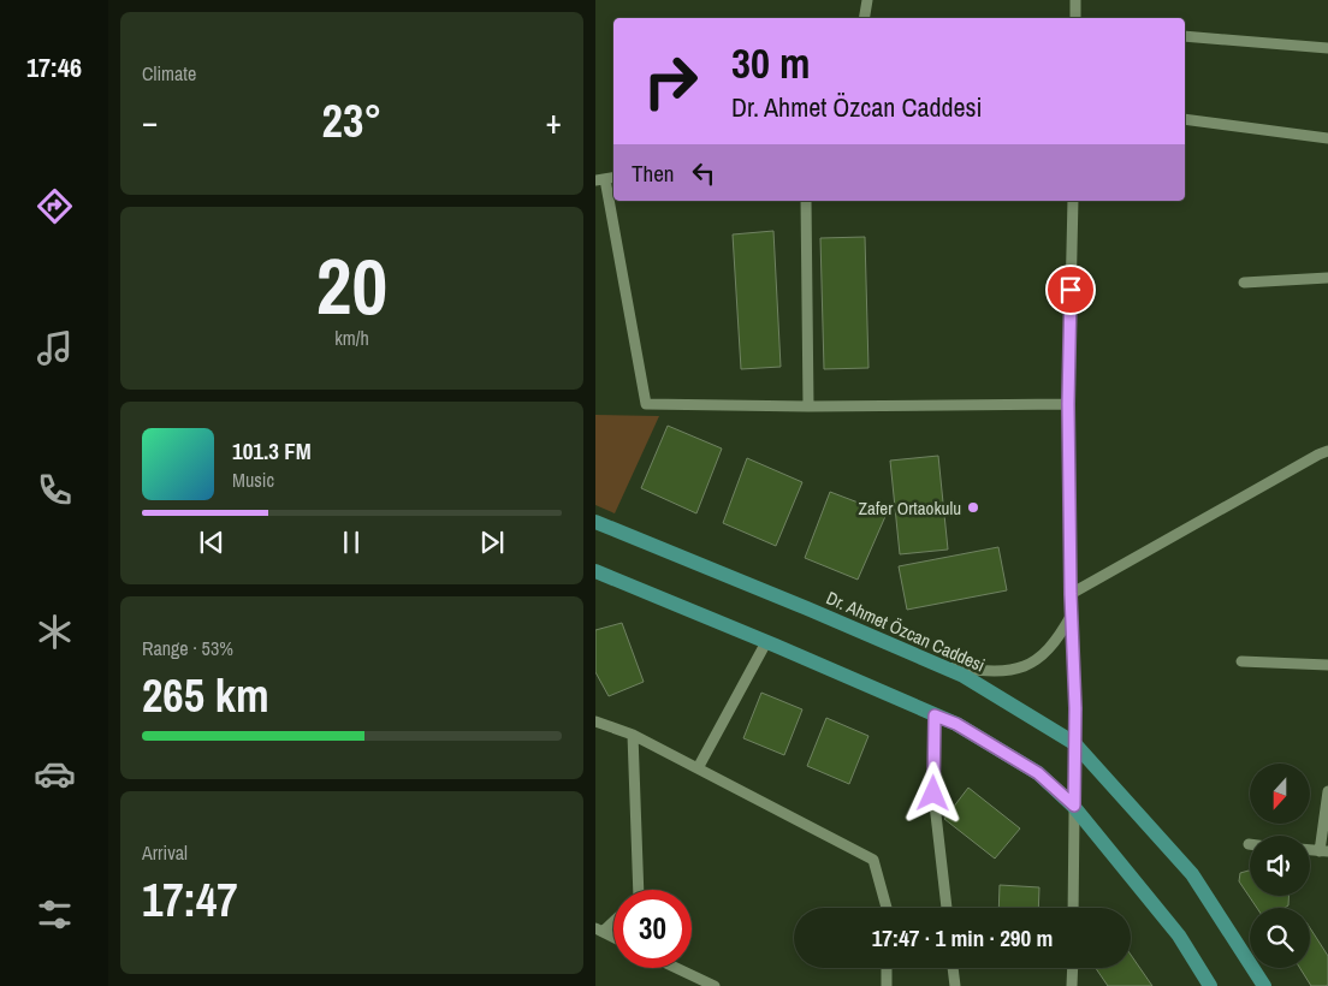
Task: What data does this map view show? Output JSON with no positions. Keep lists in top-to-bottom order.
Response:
{
  "streets": {
    "main road": ["Dr. Ahmet Özcan Caddesi"]
  },
  "places": ["Zafer Ortaokulu"],
  "north": "bottom",
  "page": {
    "tabs": "17:46",
    "tile": [
      "Climate",
      ["20", "km/h"],
      ["Range · 53%", "265 km"],
      ["Arrival", "17:47"]
    ],
    "turn": ["30 m", "Dr. Ahmet Özcan Caddesi"],
    "heat": ["−", "23°", "+"],
    "then": "Then",
    "song": ["101.3 FM", "Music"],
    "limit": "30",
    "trip": "17:47 · 1 min · 290 m"
  }
}
